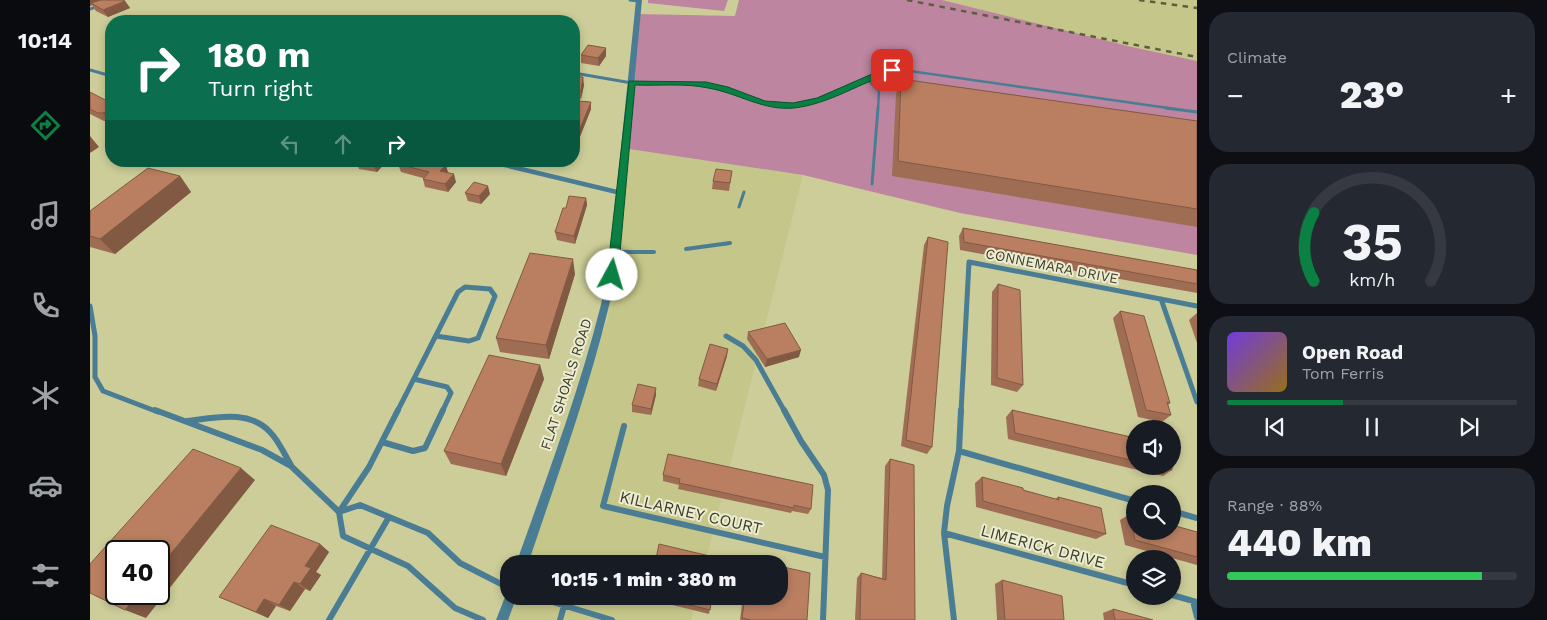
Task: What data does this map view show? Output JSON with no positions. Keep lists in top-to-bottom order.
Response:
{
  "streets": {
    "street": [
      "CONNEMARA DRIVE",
      "FLAT SHOALS ROAD",
      "KILLARNEY COURT",
      "LIMERICK DRIVE"
    ]
  },
  "page": {
    "tabs": "10:14",
    "tile": [
      "Climate",
      ["Range · 88%", "440 km"]
    ],
    "turn": ["180 m", "Turn right"],
    "heat": ["−", "23°", "+"],
    "song": ["Open Road", "Tom Ferris"],
    "limit": "40",
    "trip": "10:15 · 1 min · 380 m",
    "gauge": ["35", "km/h"]
  }
}
